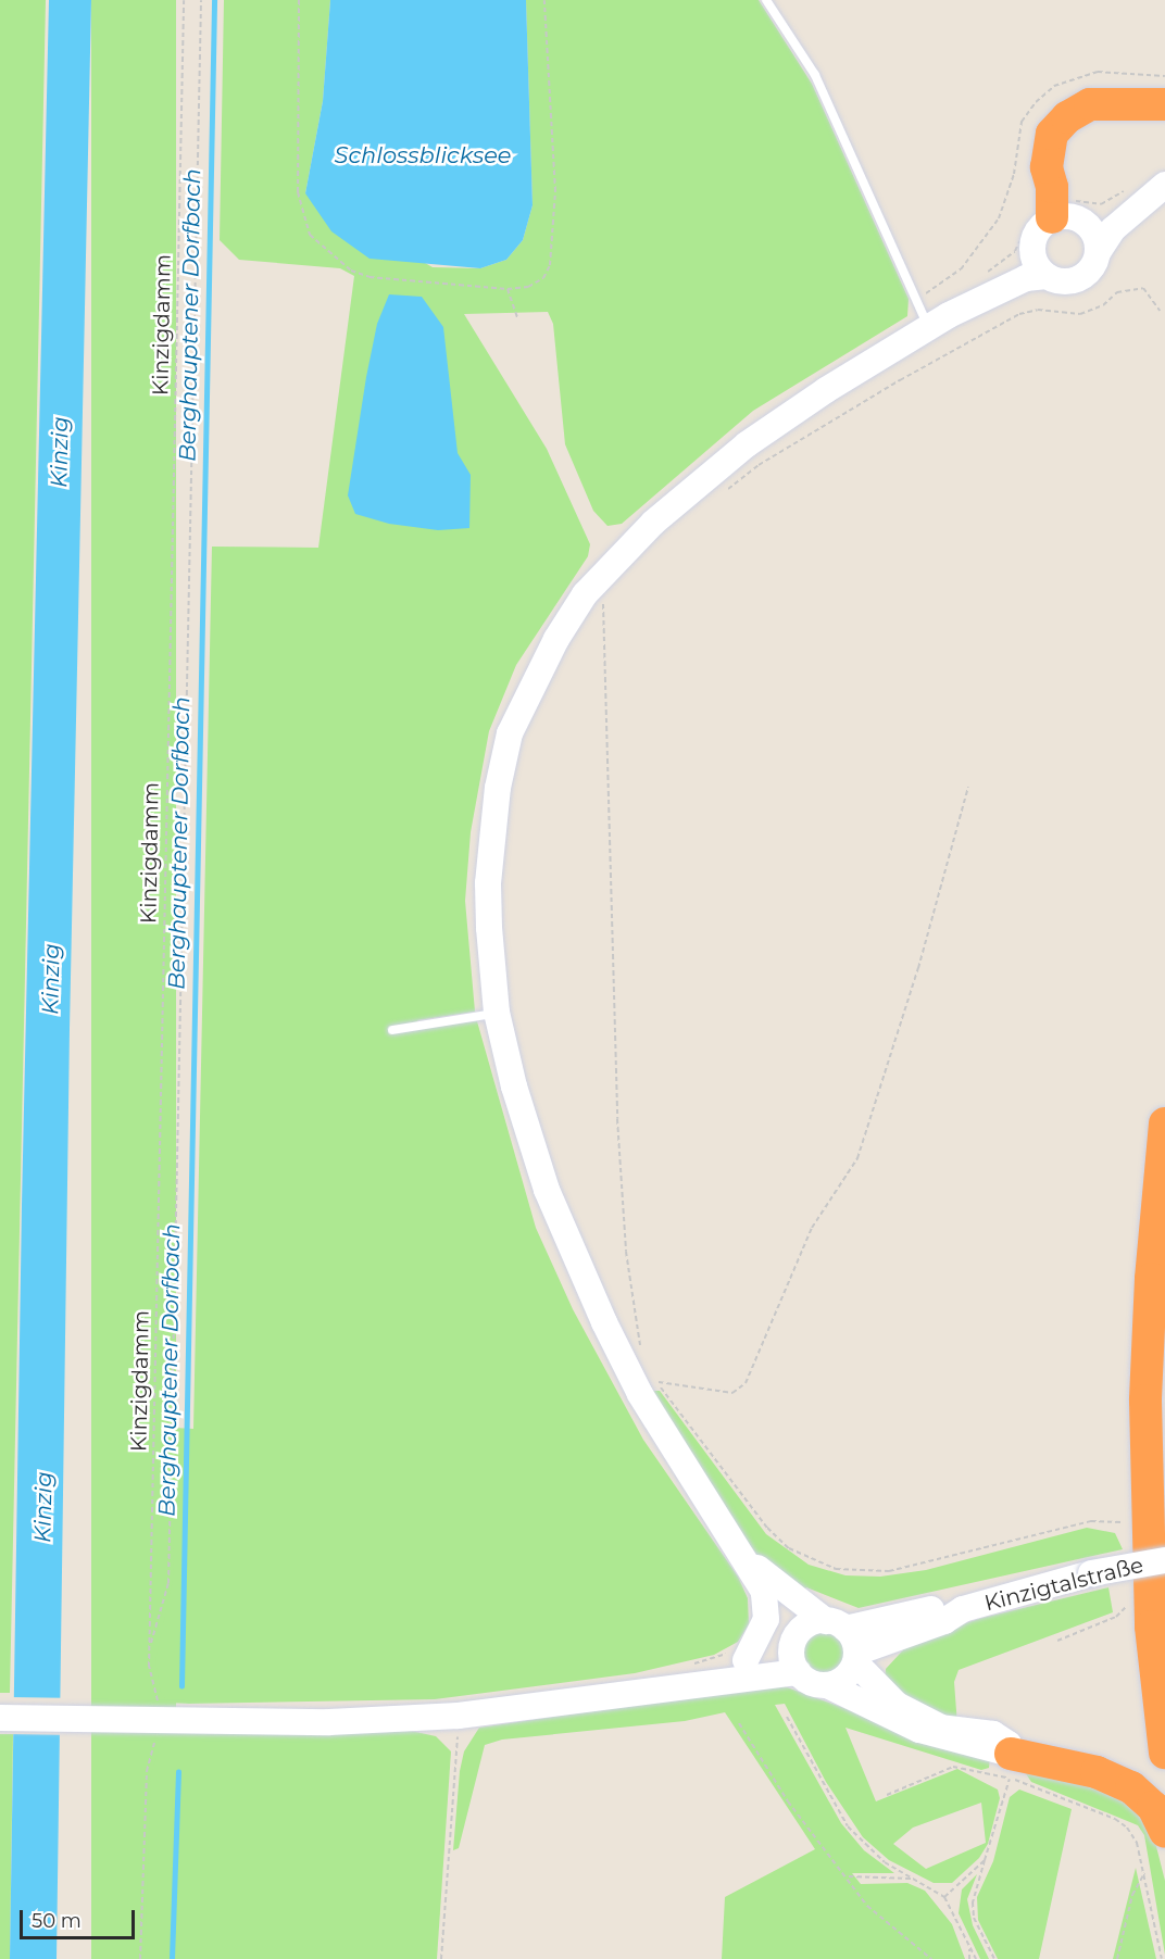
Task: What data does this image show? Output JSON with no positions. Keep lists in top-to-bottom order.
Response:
{
  "streets": {
    "street": ["Kinzigtalstraße"],
    "path": ["Kinzigdamm"]
  },
  "water": ["Schlossblicksee", "Berghauptener Dorfbach", "Kinzig"],
  "scale_bar": "50 m"
}
